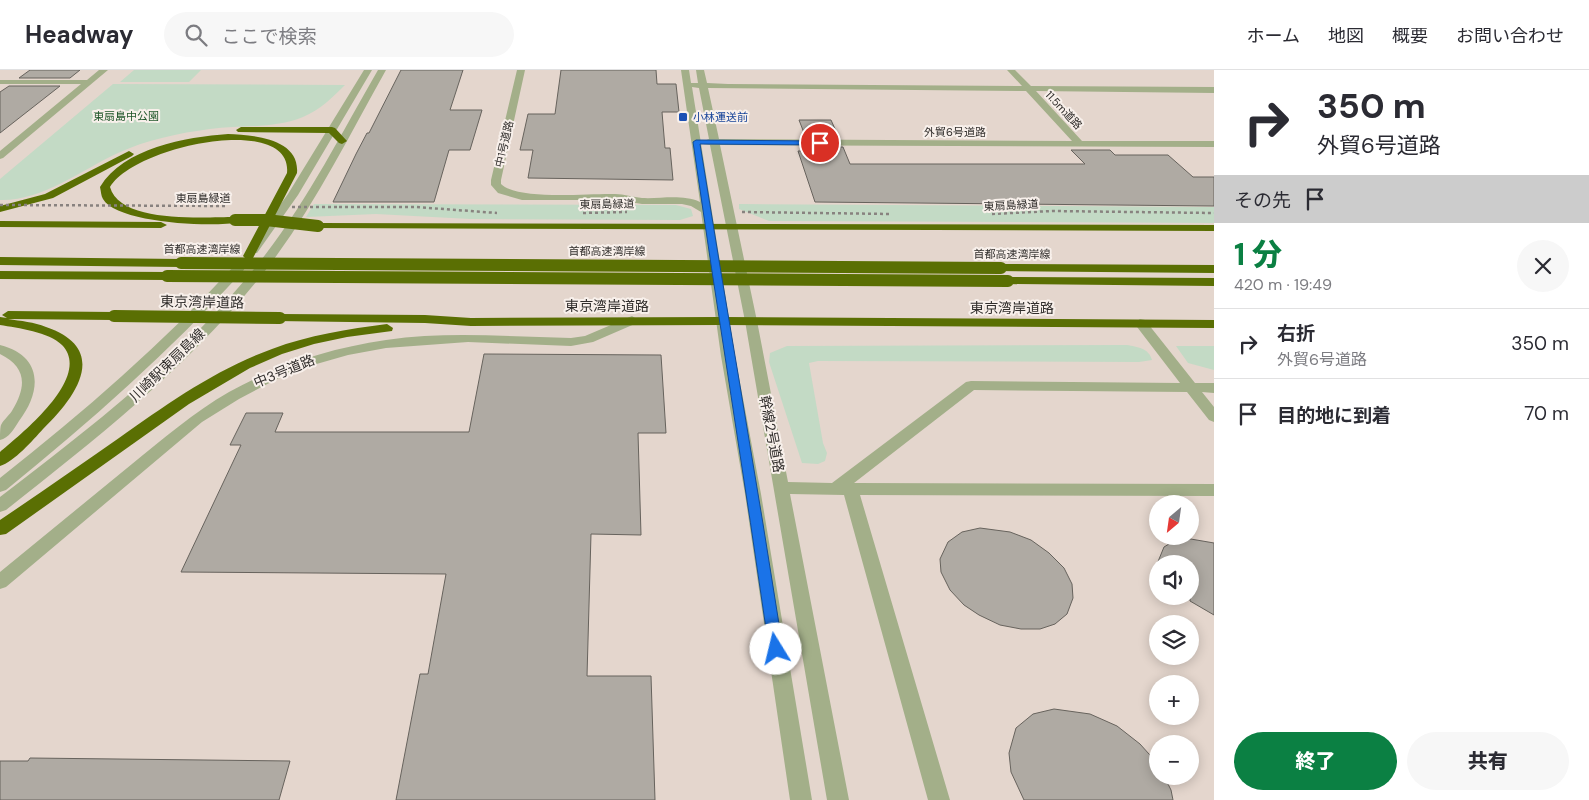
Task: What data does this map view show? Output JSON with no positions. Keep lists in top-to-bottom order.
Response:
{
  "streets": {
    "highway": ["首都高速湾岸線", "東京湾岸道路"],
    "street": [
      "11.5m道路",
      "外貿6号道路",
      "中1号道路",
      "川崎駅東扇島線",
      "中3号道路",
      "幹線2号道路"
    ],
    "path": ["東扇島緑道"]
  },
  "crossings": [
    ["11.5m道路", "外貿6号道路"],
    ["外貿6号道路", "幹線2号道路"],
    ["東京湾岸道路", "中3号道路"],
    ["東京湾岸道路", "幹線2号道路"]
  ],
  "parks": ["東扇島中公園"],
  "places": {
    "transit": ["小林運送前"]
  },
  "north": "bottom left",
  "page": {
    "header": "Headway",
    "search": "ここで検索",
    "nav": [
      "ホーム",
      "地図",
      "概要",
      "お問い合わせ"
    ],
    "turn": ["350 m", "外貿6号道路"],
    "then": "その先",
    "heading": ["1 分", "420 m · 19:49"],
    "list": [
      {
        "name": "右折",
        "note": "外貿6号道路",
        "value": "350 m"
      },
      {
        "name": "目的地に到着",
        "value": "70 m"
      }
    ],
    "map_buttons": ["+", "−"],
    "buttons": ["終了", "共有"]
  }
}
